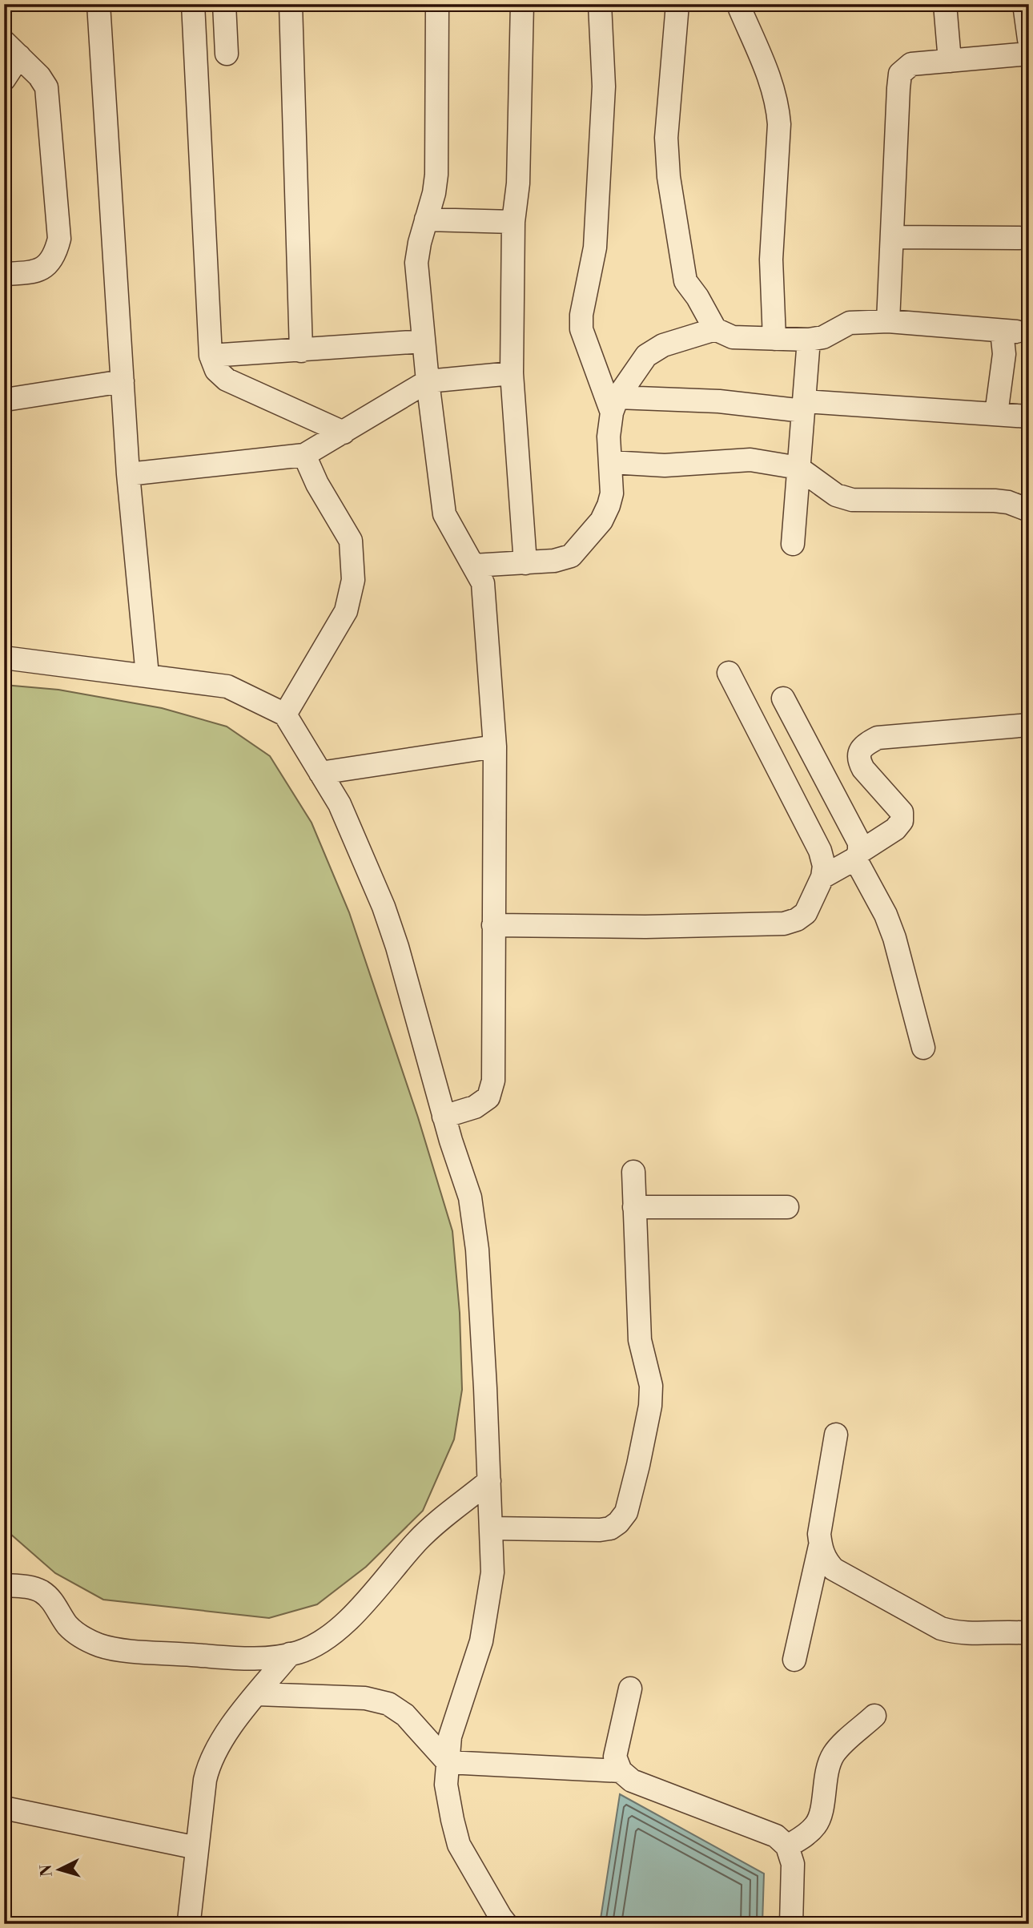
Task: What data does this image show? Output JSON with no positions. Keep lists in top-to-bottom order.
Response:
{
  "north": "left"
}
